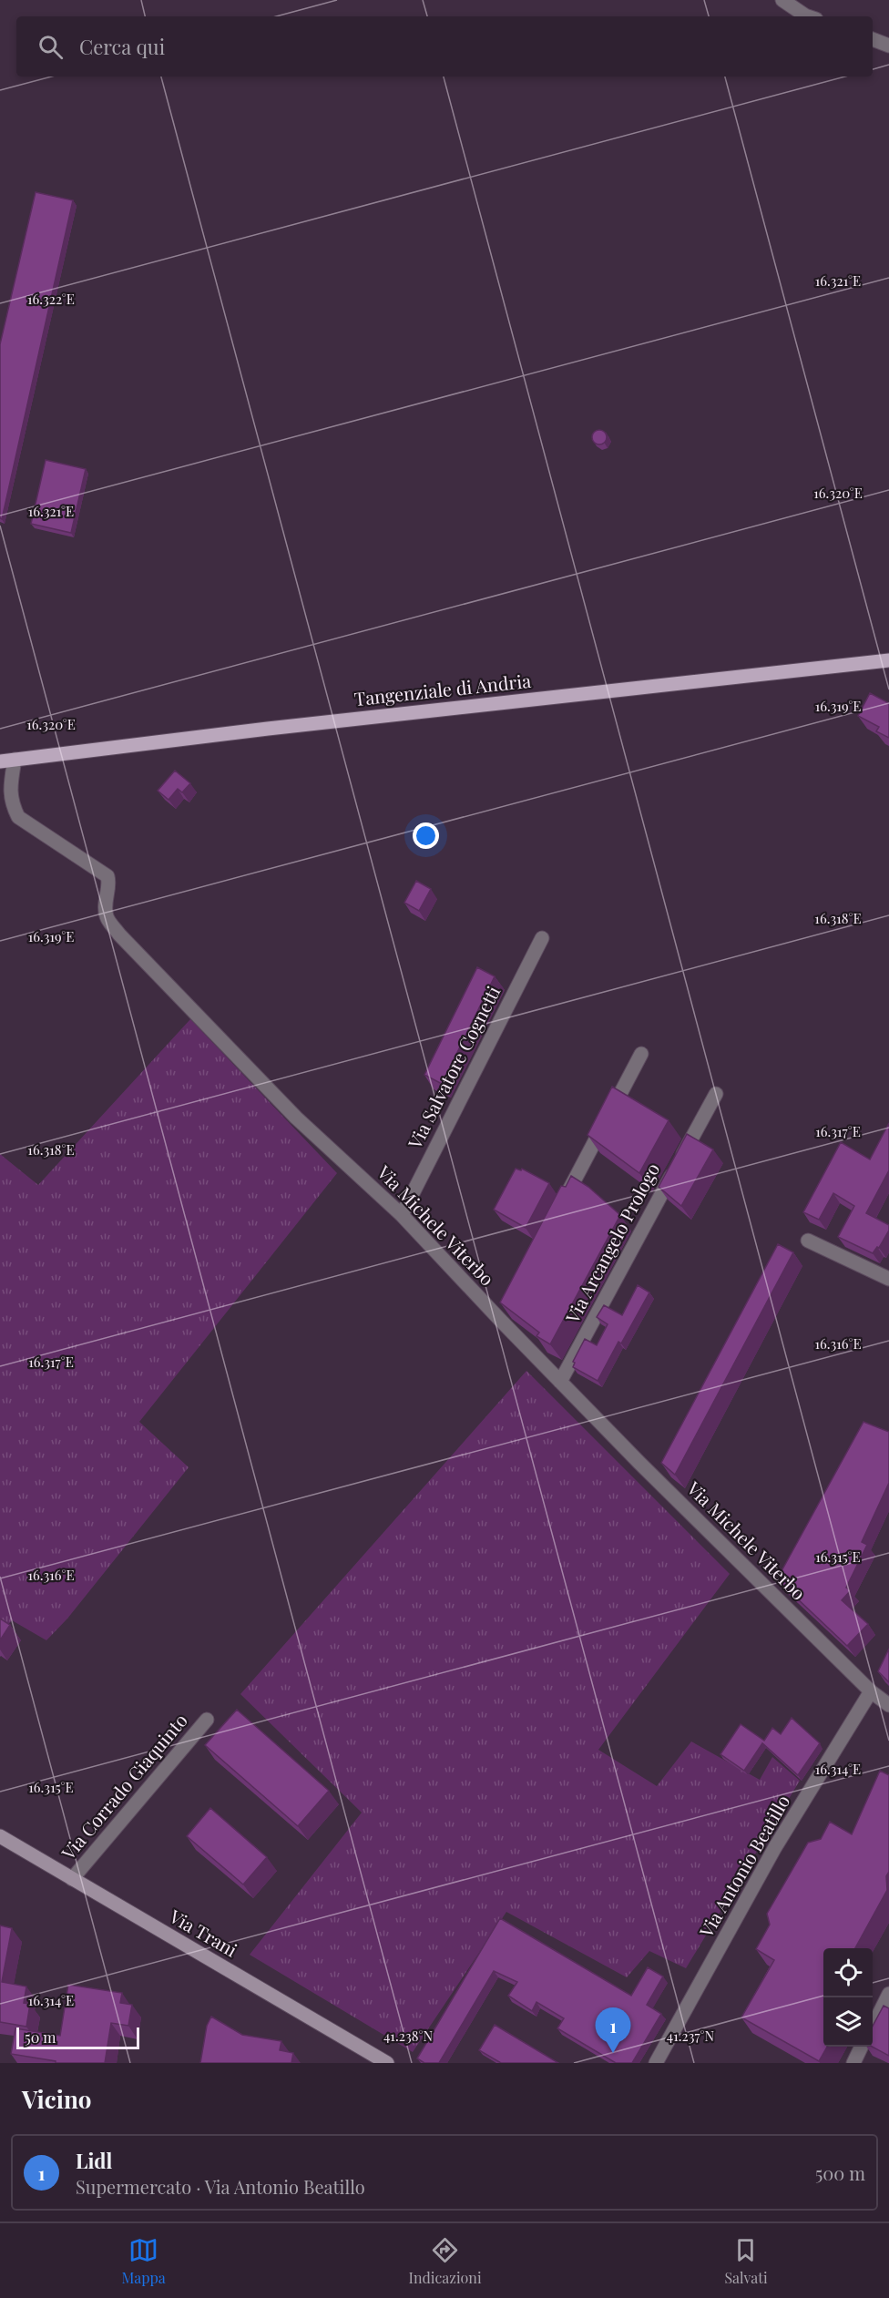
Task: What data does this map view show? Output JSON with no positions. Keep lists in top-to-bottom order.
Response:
{
  "streets": {
    "main road": ["Tangenziale di Andria", "Via Trani"],
    "street": [
      "Via Salvatore Cognetti",
      "Via Michele Viterbo",
      "Via Arcangelo Prologo",
      "Via Corrado Giaquinto",
      "Via Antonio Beatillo"
    ]
  },
  "crossings": [
    ["Tangenziale di Andria", "Via Michele Viterbo"],
    ["Via Salvatore Cognetti", "Via Michele Viterbo"],
    ["Via Michele Viterbo", "Via Arcangelo Prologo"],
    ["Via Michele Viterbo", "Via Antonio Beatillo"],
    ["Via Corrado Giaquinto", "Via Trani"]
  ],
  "scale_bar": "50 m",
  "page": {
    "search": "Cerca qui",
    "pins": "1",
    "scale": "50 m",
    "heading": "Vicino",
    "list": [
      {
        "mark": "1",
        "name": "Lidl",
        "note": "Supermercato · Via Antonio Beatillo",
        "value": "500 m"
      }
    ],
    "nav": ["Mappa", "Indicazioni", "Salvati"]
  },
  "coordinates": [
    "16.321°E",
    "16.322°E",
    "16.320°E",
    "16.319°E",
    "16.318°E",
    "16.317°E",
    "16.316°E",
    "16.315°E",
    "16.314°E",
    "41.238°N",
    "41.237°N"
  ]
}
